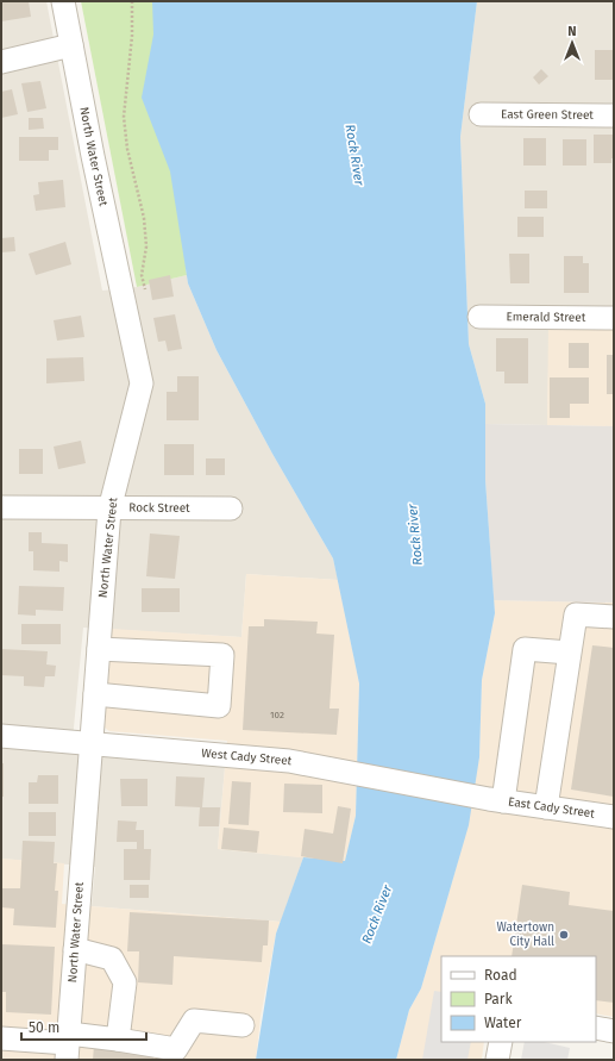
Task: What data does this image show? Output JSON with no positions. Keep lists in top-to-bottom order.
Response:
{
  "streets": {
    "street": [
      "East Green Street",
      "North Water Street",
      "Emerald Street",
      "Rock Street",
      "West Cady Street",
      "East Cady Street"
    ]
  },
  "crossings": [
    ["North Water Street", "Rock Street"],
    ["North Water Street", "West Cady Street"],
    ["West Cady Street", "East Cady Street"]
  ],
  "water": ["Rock River"],
  "places": ["Watertown City Hall"],
  "house_numbers": ["102"],
  "legend": ["Road", "Park", "Water"],
  "scale_bar": "50 m",
  "north": "top"
}
